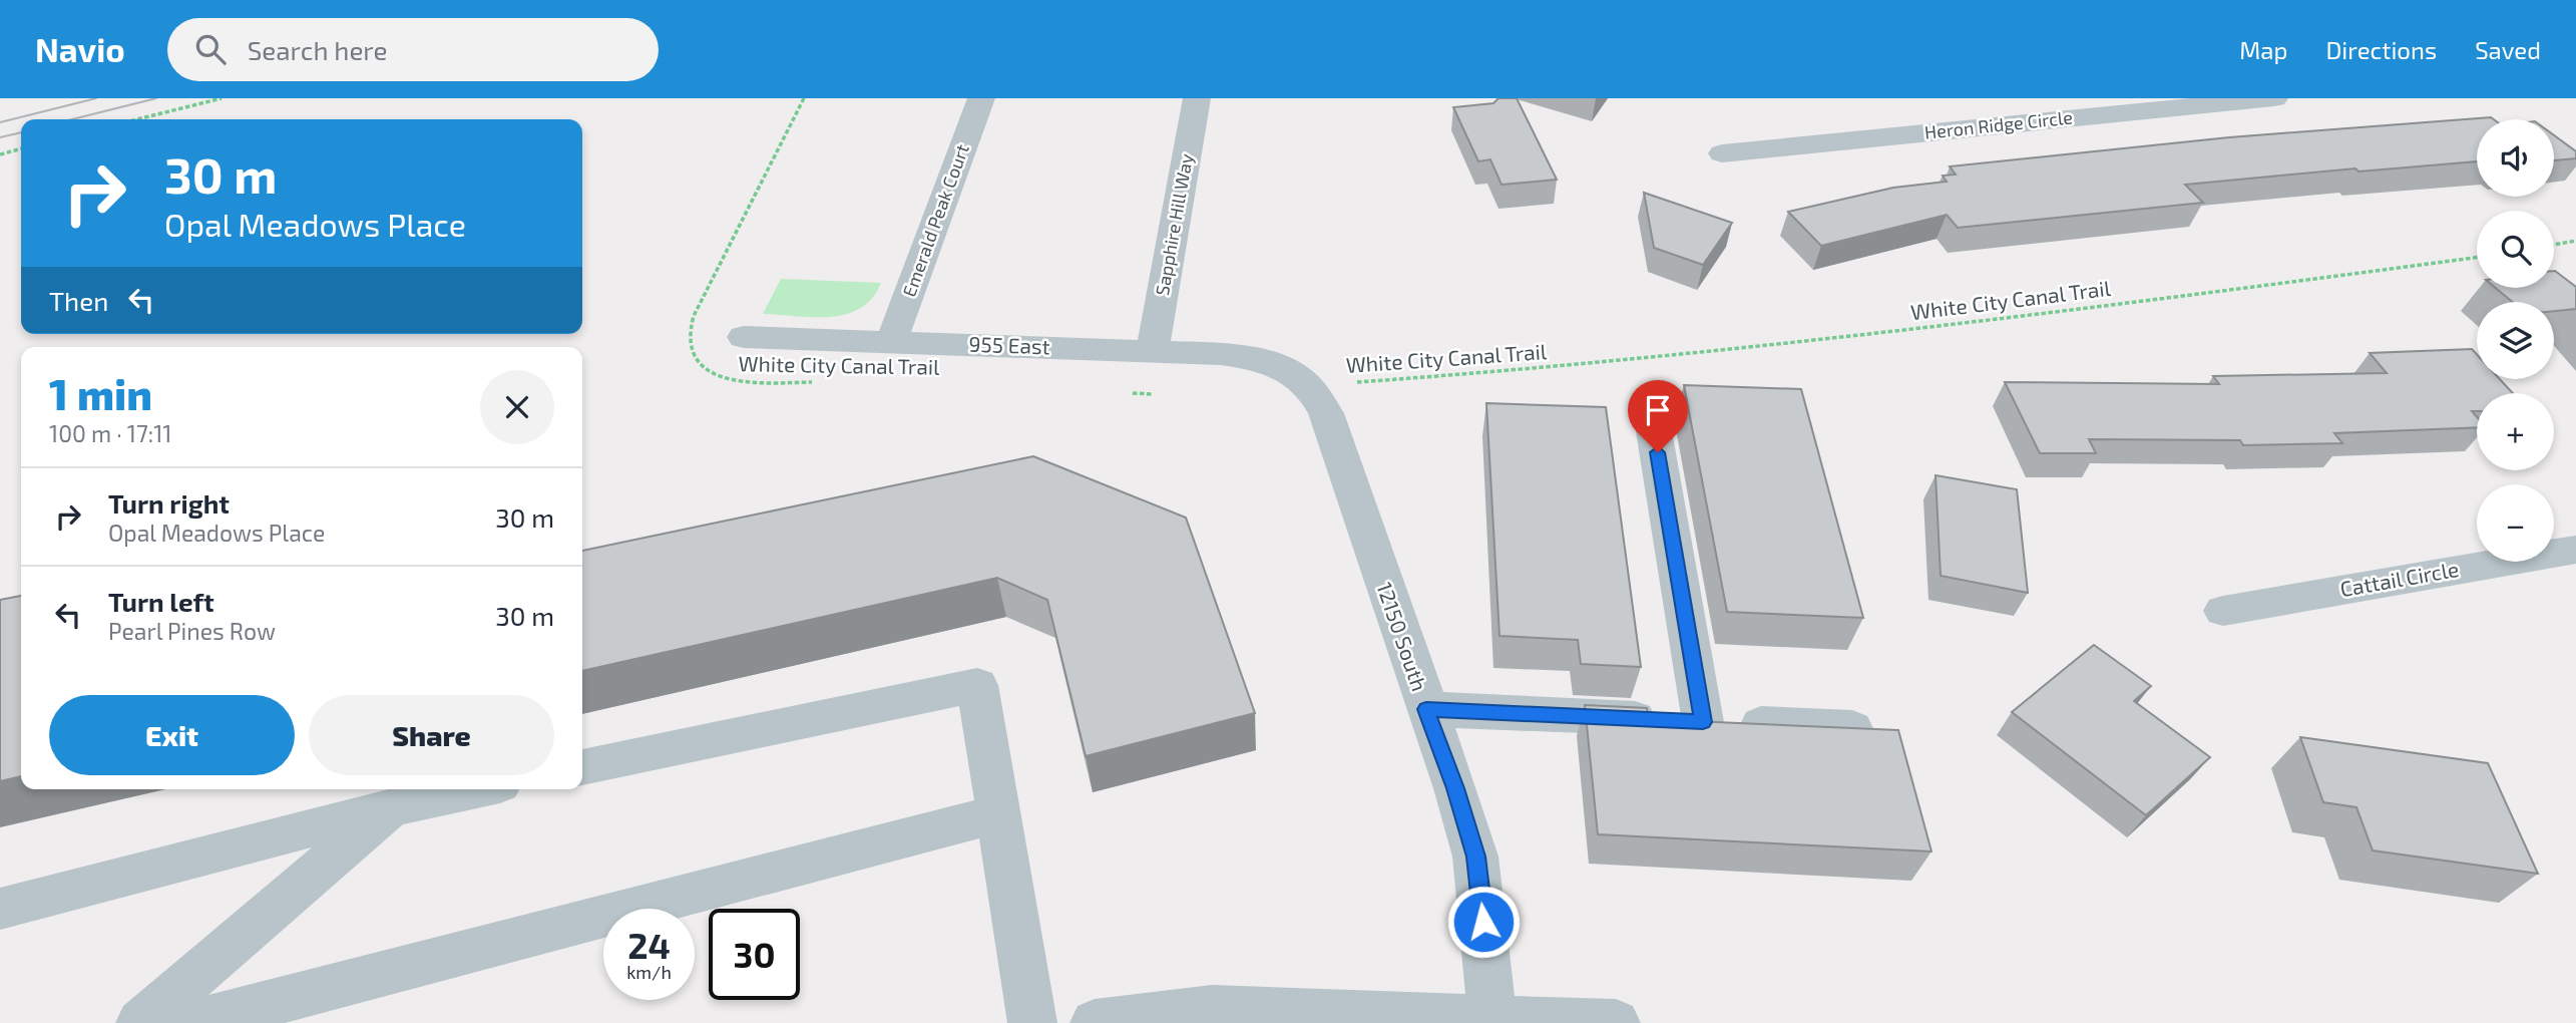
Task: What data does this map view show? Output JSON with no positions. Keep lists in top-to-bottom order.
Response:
{
  "streets": {
    "street": [
      "Heron Ridge Circle",
      "Emerald Peak Court",
      "Sapphire Hill Way",
      "955 East",
      "Cattail Circle",
      "12150 South"
    ],
    "path": ["White City Canal Trail"]
  },
  "crossings": [
    ["Emerald Peak Court", "955 East"],
    ["Sapphire Hill Way", "955 East"],
    ["White City Canal Trail", "12150 South"],
    ["955 East", "12150 South"]
  ],
  "page": {
    "header": "Navio",
    "search": "Search here",
    "nav": ["Map", "Directions", "Saved"],
    "map_buttons": ["+", "−"],
    "turn": ["30 m", "Opal Meadows Place"],
    "then": "Then",
    "heading": ["1 min", "100 m · 17:11"],
    "list": [
      {
        "name": "Turn right",
        "note": "Opal Meadows Place",
        "value": "30 m"
      },
      {
        "name": "Turn left",
        "note": "Pearl Pines Row",
        "value": "30 m"
      }
    ],
    "buttons": ["Exit", "Share"],
    "speed": "24 km/h",
    "limit": "30"
  }
}
